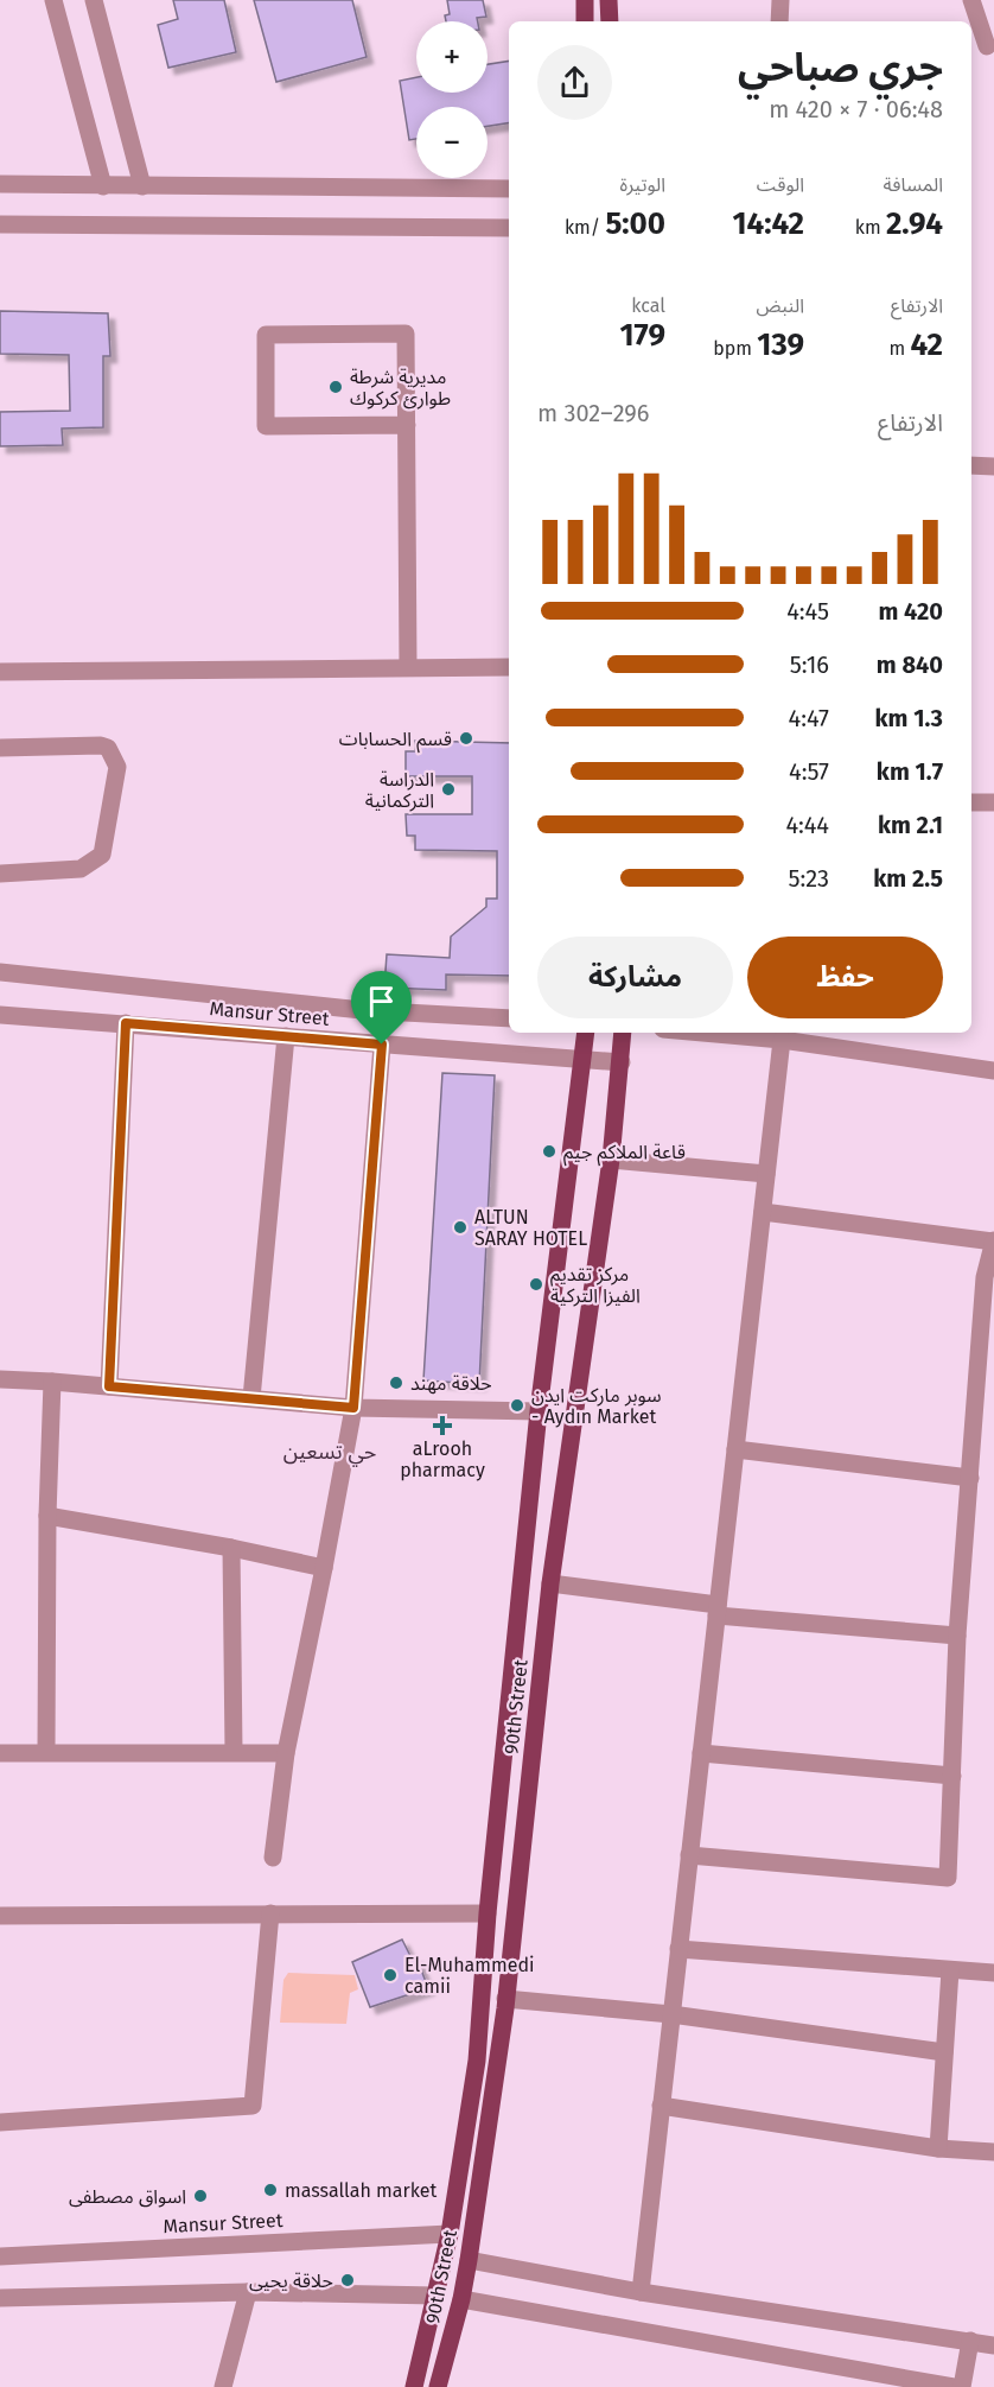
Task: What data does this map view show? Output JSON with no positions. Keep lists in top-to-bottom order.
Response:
{
  "streets": {
    "main road": ["90th Street"],
    "street": ["Mansur Street"]
  },
  "crossings": [
    ["Mansur Street", "90th Street"]
  ],
  "districts": ["حي تسعين"],
  "places": {
    "other": [
      "مديرية شرطة طوارئ كركوك",
      "قسم الحسابات",
      "الدراسة التركمانية",
      "قاعة الملاكم جيم",
      "ALTUN SARAY HOTEL",
      "مركز تقديم الفيزا التركية",
      "حلاقة مهند",
      "سوبر ماركت ايدن - Aydın Market",
      "El-Muhammedi camii",
      "massallah market",
      "اسواق مصطفى",
      "حلاقة يحيى"
    ],
    "health": ["aLrooh pharmacy"]
  },
  "page": {
    "map_buttons": ["+", "−"],
    "heading": ["جري صباحي", "06:48 · 7 × 420 m"],
    "stats": [
      ["المسافة", "2.94 km"],
      ["الوقت", "14:42"],
      ["الوتيرة", "5:00 /km"],
      ["الارتفاع", "42 m"],
      ["النبض", "139 bpm"],
      ["kcal", "179"]
    ],
    "chart": ["الارتفاع", "296–302 m"],
    "list": [
      {
        "name": "420 m",
        "note": "4:45"
      },
      {
        "name": "840 m",
        "note": "5:16"
      },
      {
        "name": "1.3 km",
        "note": "4:47"
      },
      {
        "name": "1.7 km",
        "note": "4:57"
      },
      {
        "name": "2.1 km",
        "note": "4:44"
      },
      {
        "name": "2.5 km",
        "note": "5:23"
      }
    ],
    "buttons": ["حفظ", "مشاركة"]
  }
}
